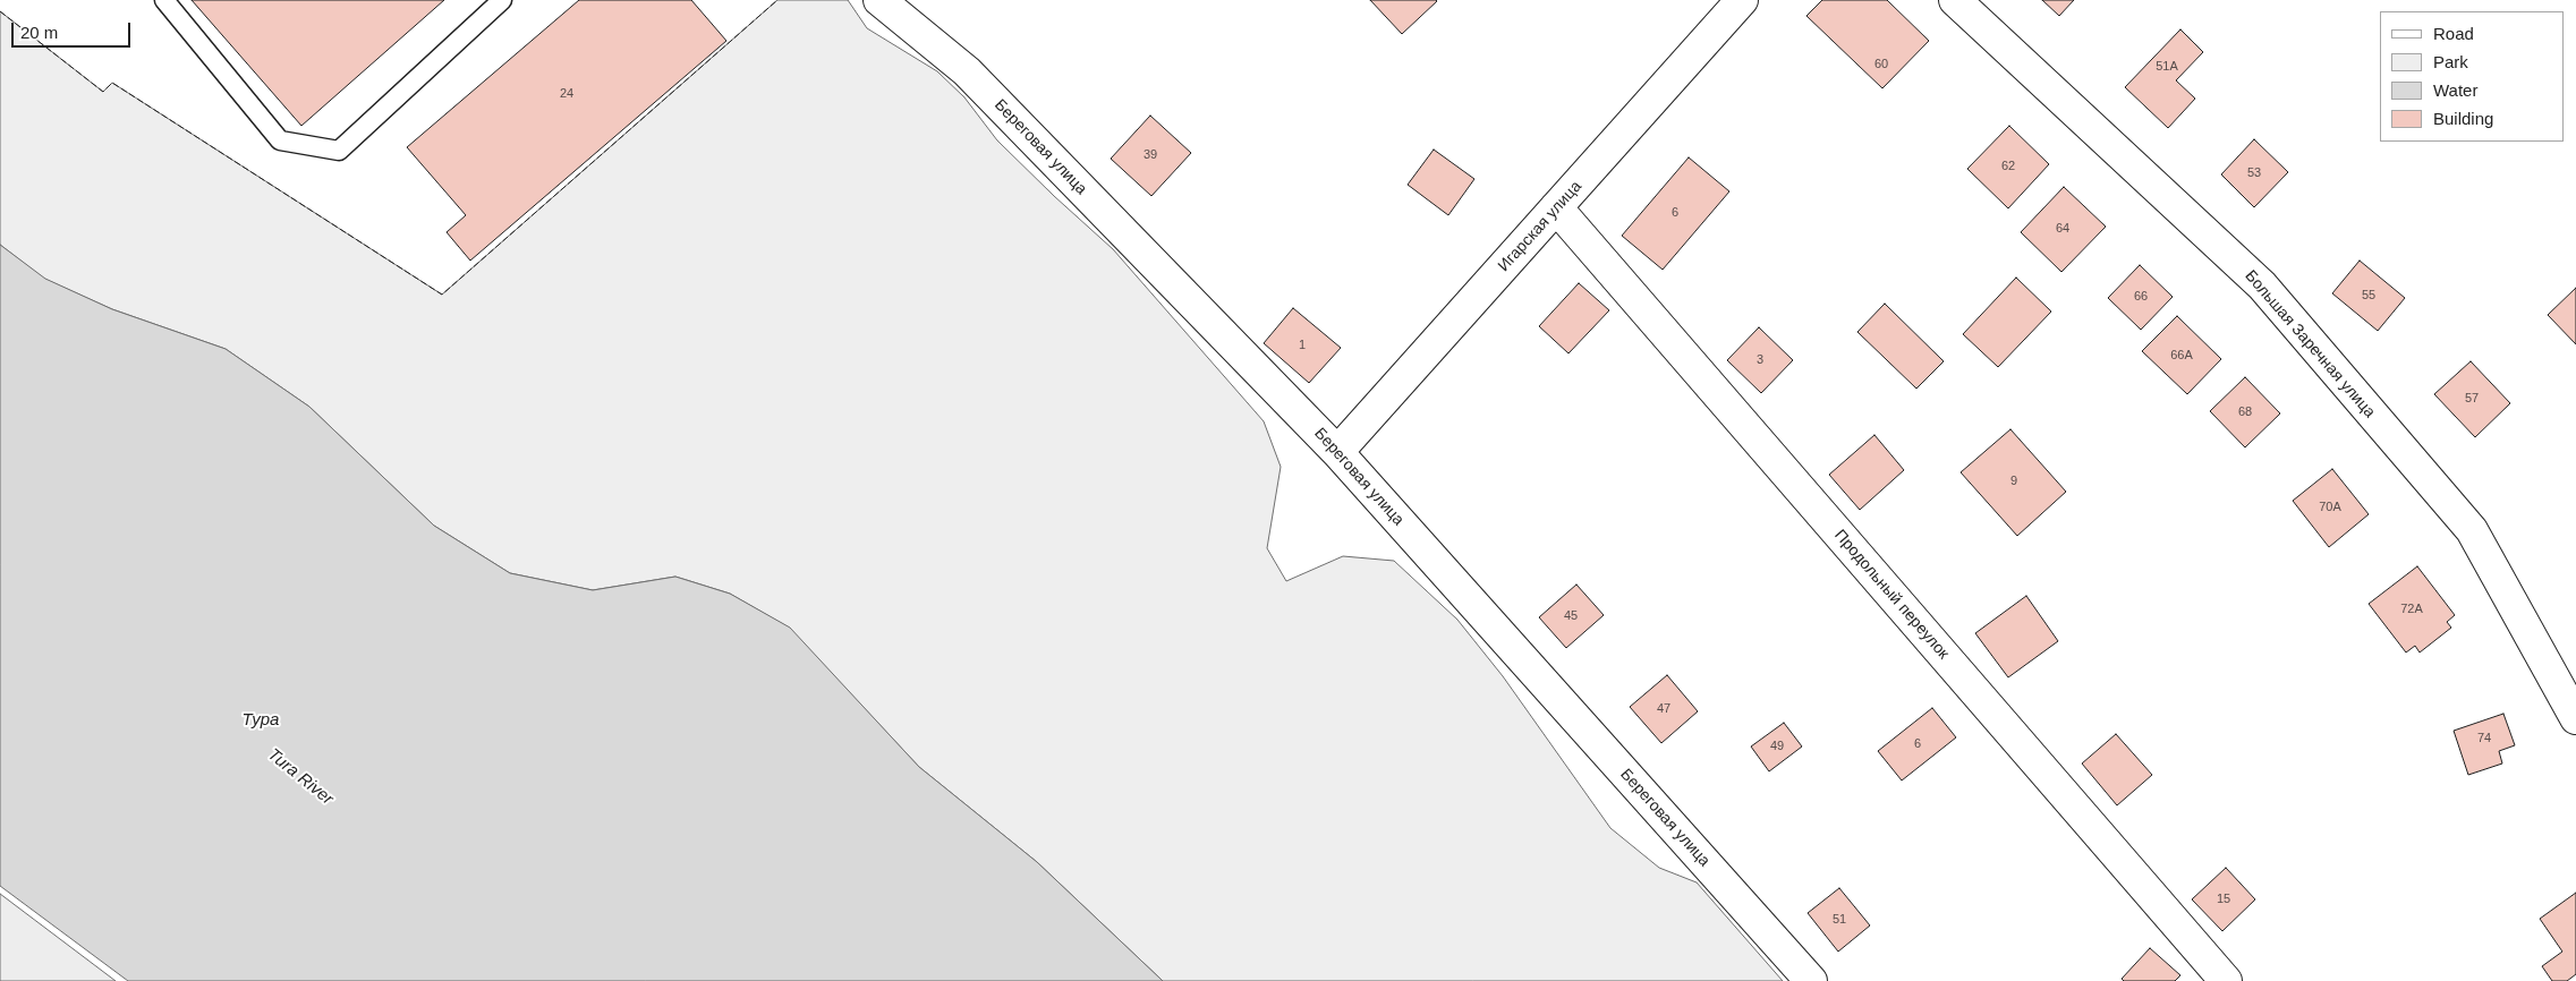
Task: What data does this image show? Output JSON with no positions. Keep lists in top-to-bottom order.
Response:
{
  "streets": {
    "street": [
      "Береговая улица",
      "Игарская улица",
      "Большая Заречная улица",
      "Продольный переулок"
    ]
  },
  "crossings": [
    ["Береговая улица", "Игарская улица"],
    ["Игарская улица", "Продольный переулок"]
  ],
  "water": ["Тура", "Tura River"],
  "house_numbers": [
    "60",
    "51А",
    "24",
    "39",
    "62",
    "53",
    "6",
    "64",
    "55",
    "66",
    "1",
    "66А",
    "3",
    "57",
    "68",
    "9",
    "70А",
    "72А",
    "45",
    "47",
    "74",
    "6",
    "49",
    "15",
    "51"
  ],
  "legend": [
    "Road",
    "Park",
    "Water",
    "Building"
  ],
  "scale_bar": "20 m"
}
